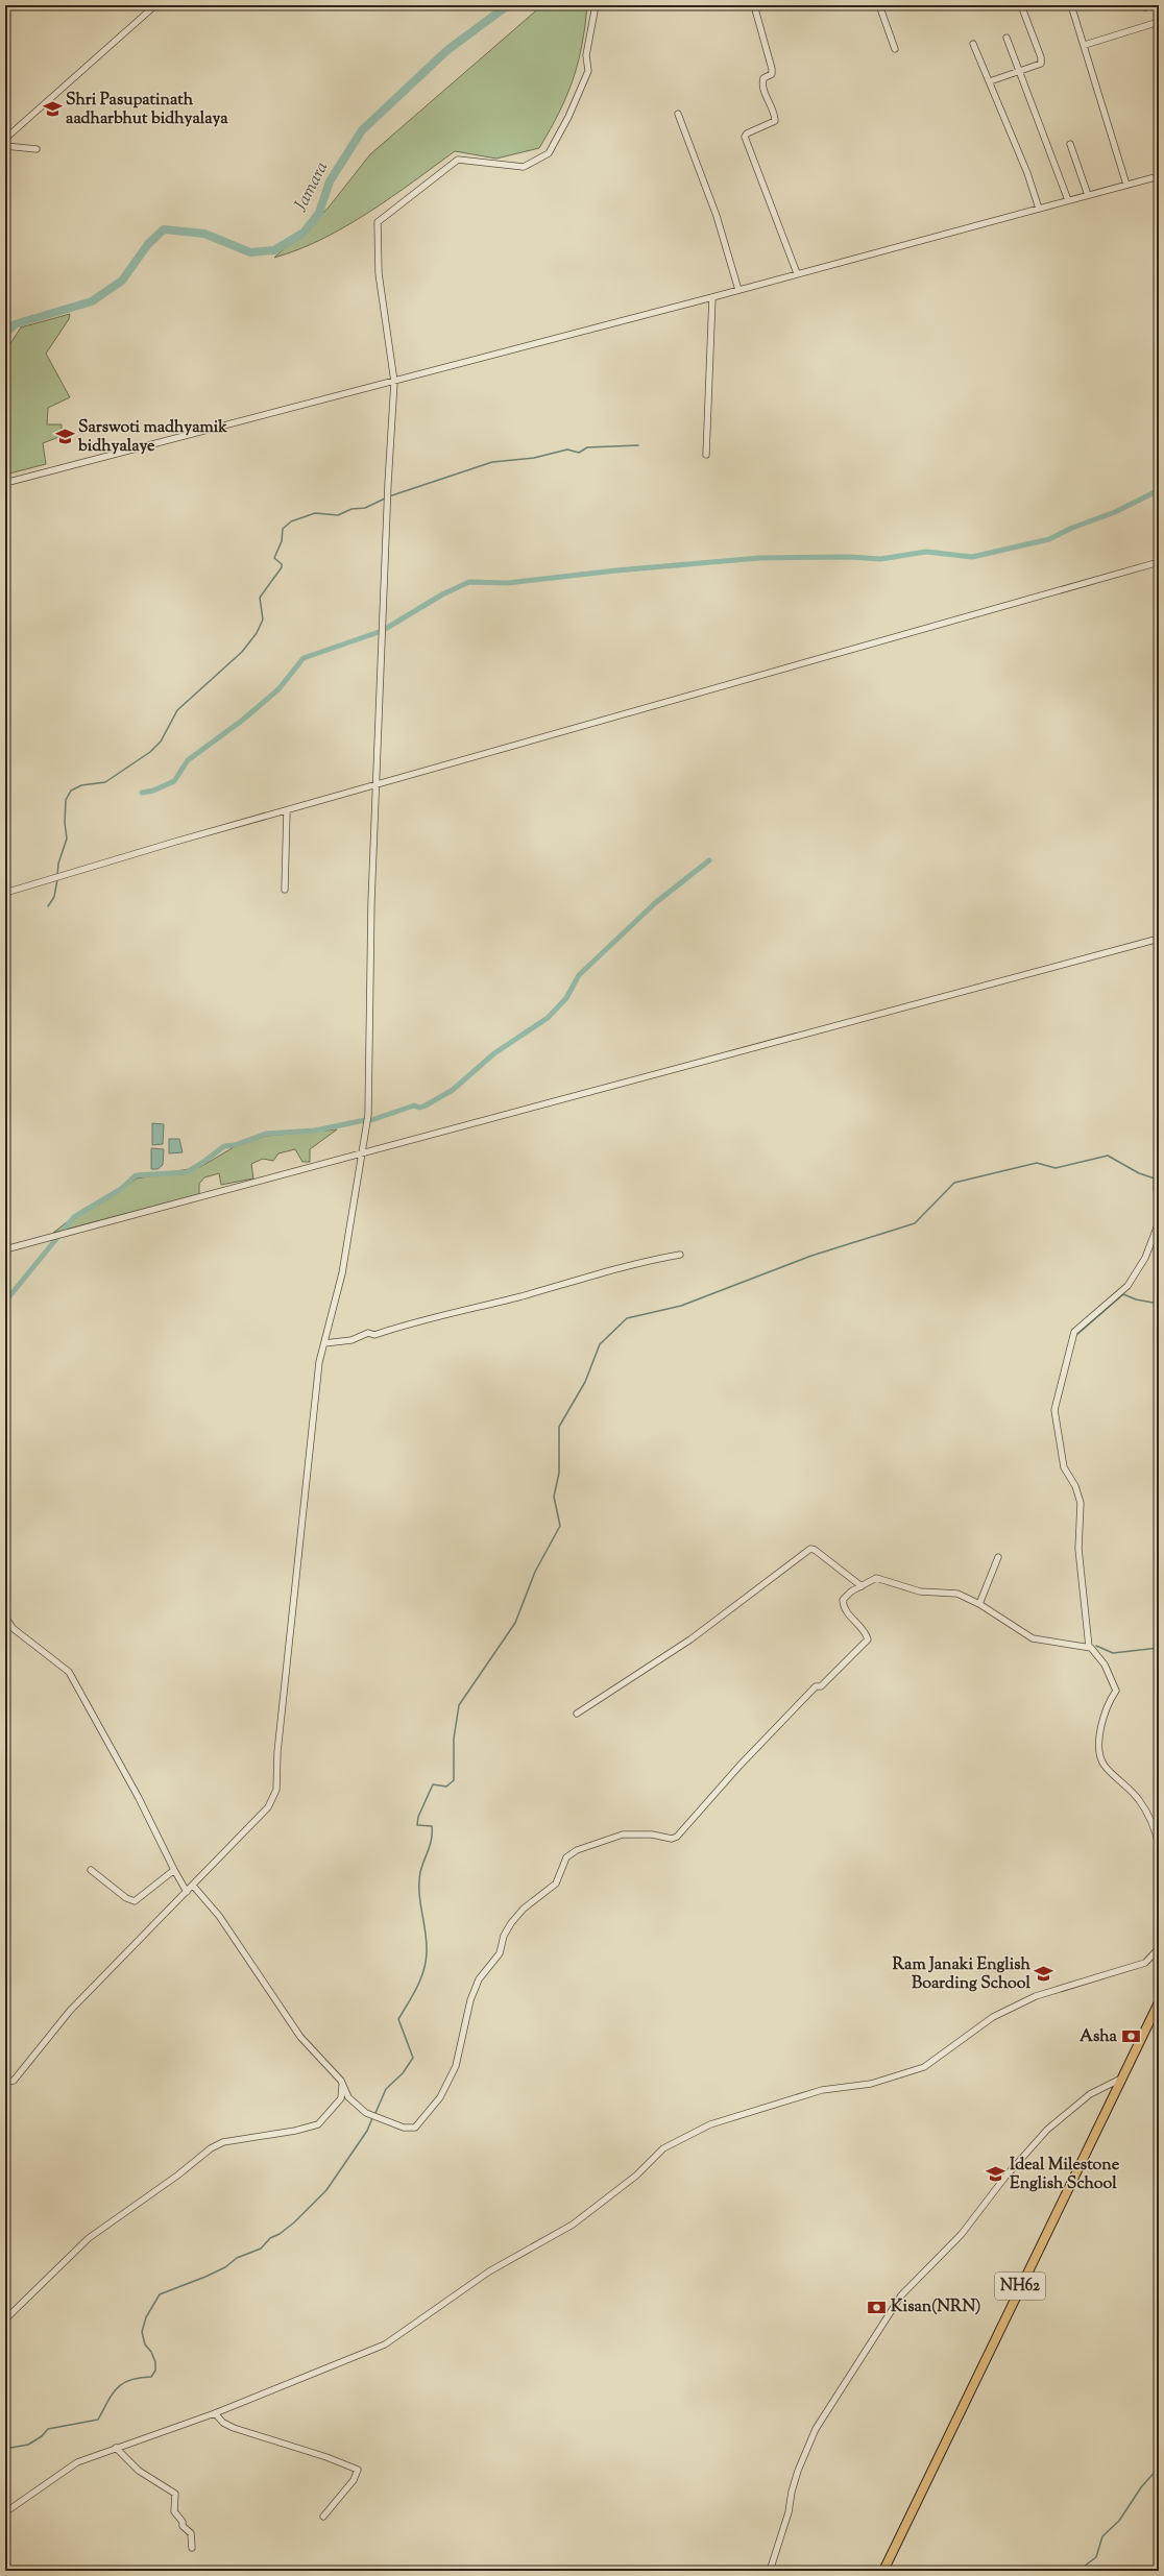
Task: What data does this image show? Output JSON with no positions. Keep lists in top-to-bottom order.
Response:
{
  "streets": {
    "main road": ["NH62"]
  },
  "water": ["Jamara"],
  "places": {
    "school or university": [
      "Shri Pasupatinath aadharbhut bidhyalaya",
      "Sarswoti madhyamik bidhyalaye",
      "Ram Janaki English Boarding School",
      "Ideal Milestone English School"
    ],
    "bank": ["Asha", "Kisan(NRN)"]
  }
}
